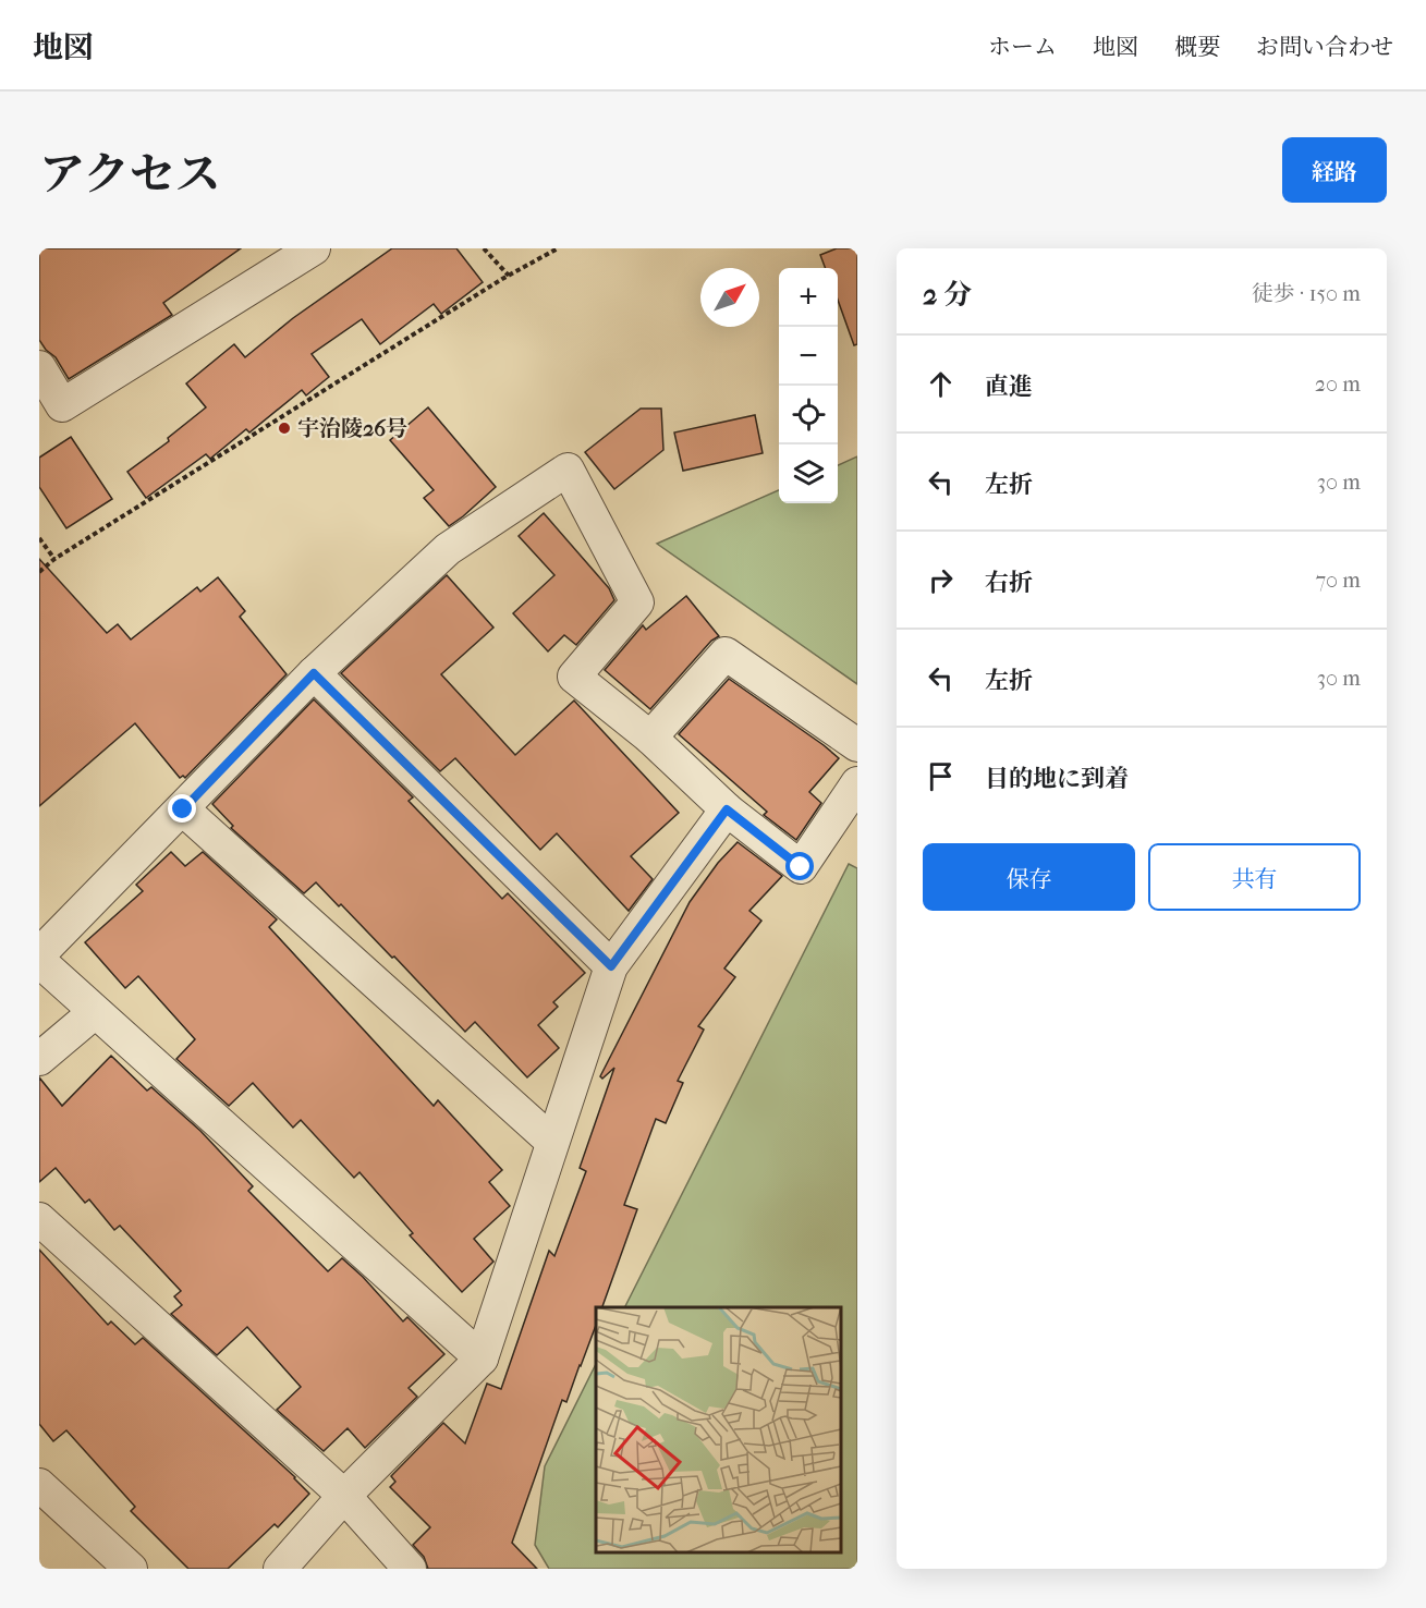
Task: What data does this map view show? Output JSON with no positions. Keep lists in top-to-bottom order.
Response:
{
  "places": ["宇治陵26号"],
  "north": "top right",
  "page": {
    "header": "地図",
    "nav": [
      "ホーム",
      "地図",
      "概要",
      "お問い合わせ"
    ],
    "title": "アクセス",
    "buttons": [
      "経路",
      ["保存", "共有"]
    ],
    "heading": ["2 分", "徒歩 · 150 m"],
    "map_buttons": ["+", "−"],
    "list": [
      ["直進", "20 m"],
      ["左折", "30 m"],
      ["右折", "70 m"],
      ["左折", "30 m"],
      "目的地に到着"
    ]
  }
}
